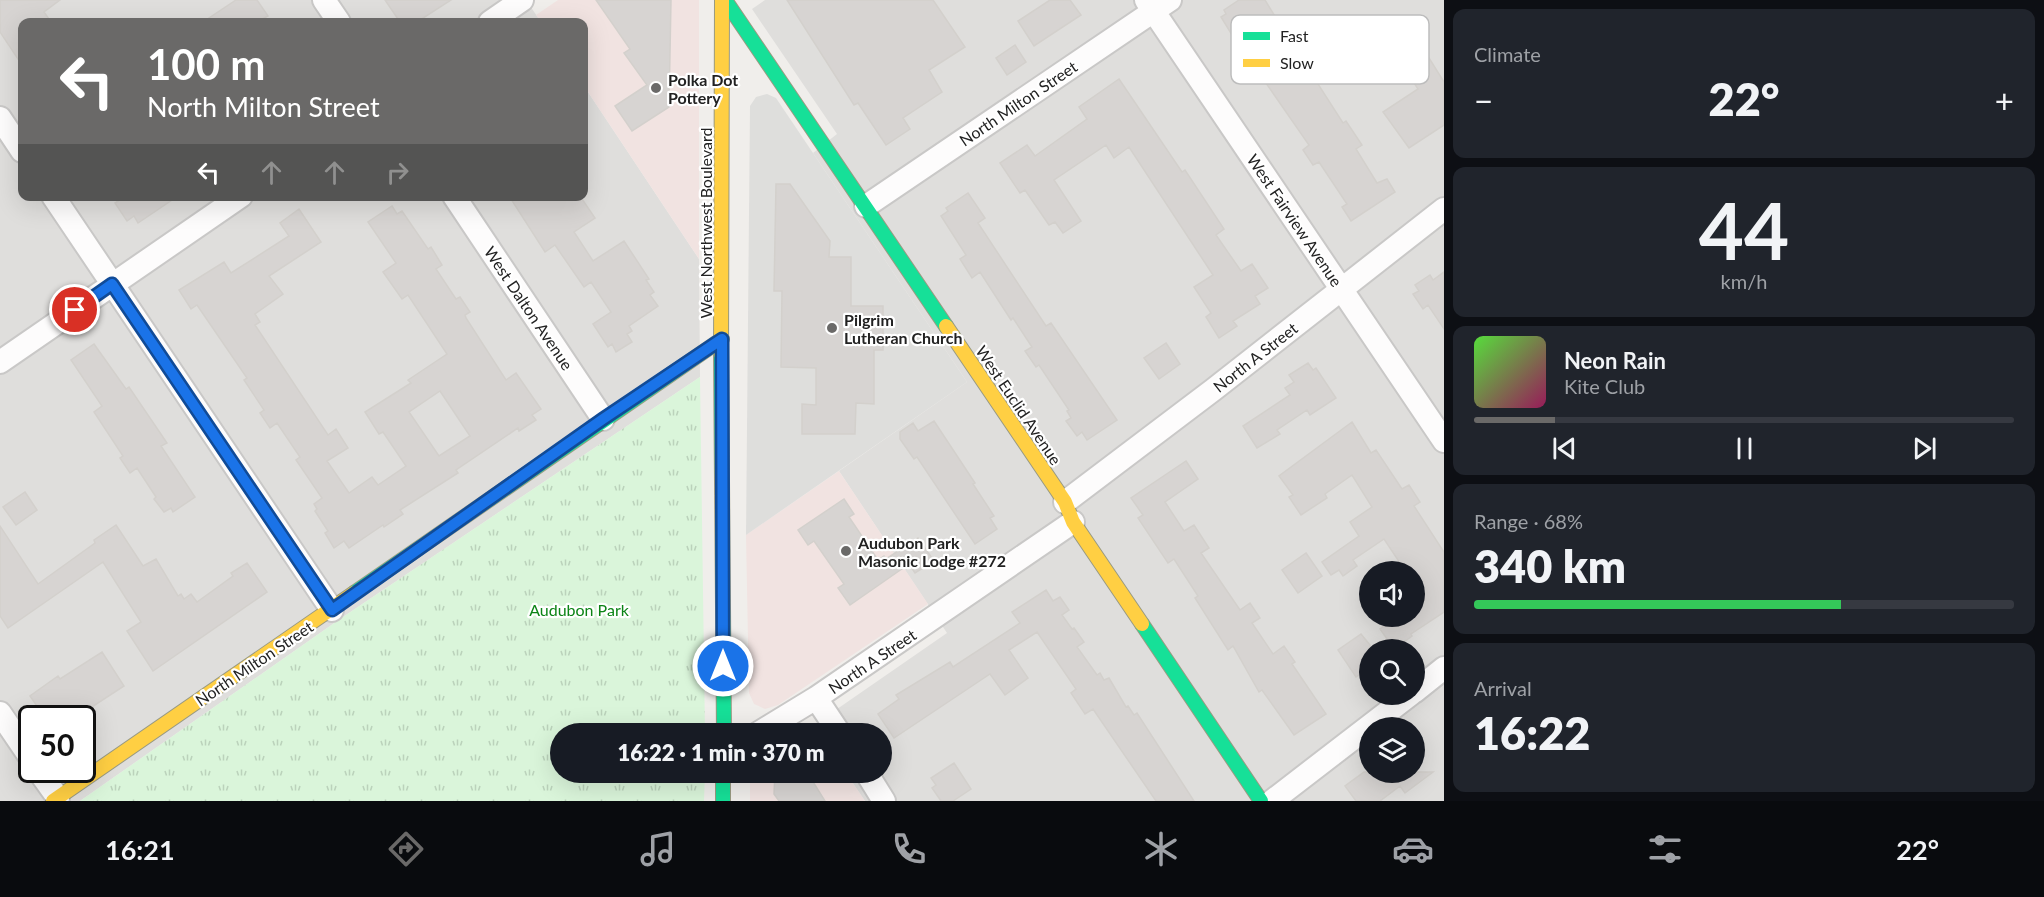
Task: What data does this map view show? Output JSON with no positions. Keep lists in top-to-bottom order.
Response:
{
  "streets": {
    "street": [
      "North Milton Street",
      "West Fairview Avenue",
      "West Northwest Boulevard",
      "West Dalton Avenue",
      "North A Street",
      "West Euclid Avenue"
    ]
  },
  "crossings": [
    ["North Milton Street", "West Fairview Avenue"],
    ["North Milton Street", "West Northwest Boulevard"],
    ["North Milton Street", "West Dalton Avenue"],
    ["North Milton Street", "West Euclid Avenue"],
    ["West Fairview Avenue", "North A Street"],
    ["West Northwest Boulevard", "West Euclid Avenue"],
    ["North A Street", "West Euclid Avenue"]
  ],
  "parks": ["Audubon Park"],
  "places": ["Polka Dot Pottery", "Pilgrim Lutheran Church", "Audubon Park Masonic Lodge #272"],
  "legend": ["Fast", "Slow"],
  "page": {
    "tile": [
      "Climate",
      ["44", "km/h"],
      ["Range · 68%", "340 km"],
      ["Arrival", "16:22"]
    ],
    "turn": ["100 m", "North Milton Street"],
    "heat": ["−", "22°", "+"],
    "song": ["Neon Rain", "Kite Club"],
    "limit": "50",
    "trip": "16:22 · 1 min · 370 m",
    "tabs": ["16:21", "22°"]
  }
}
